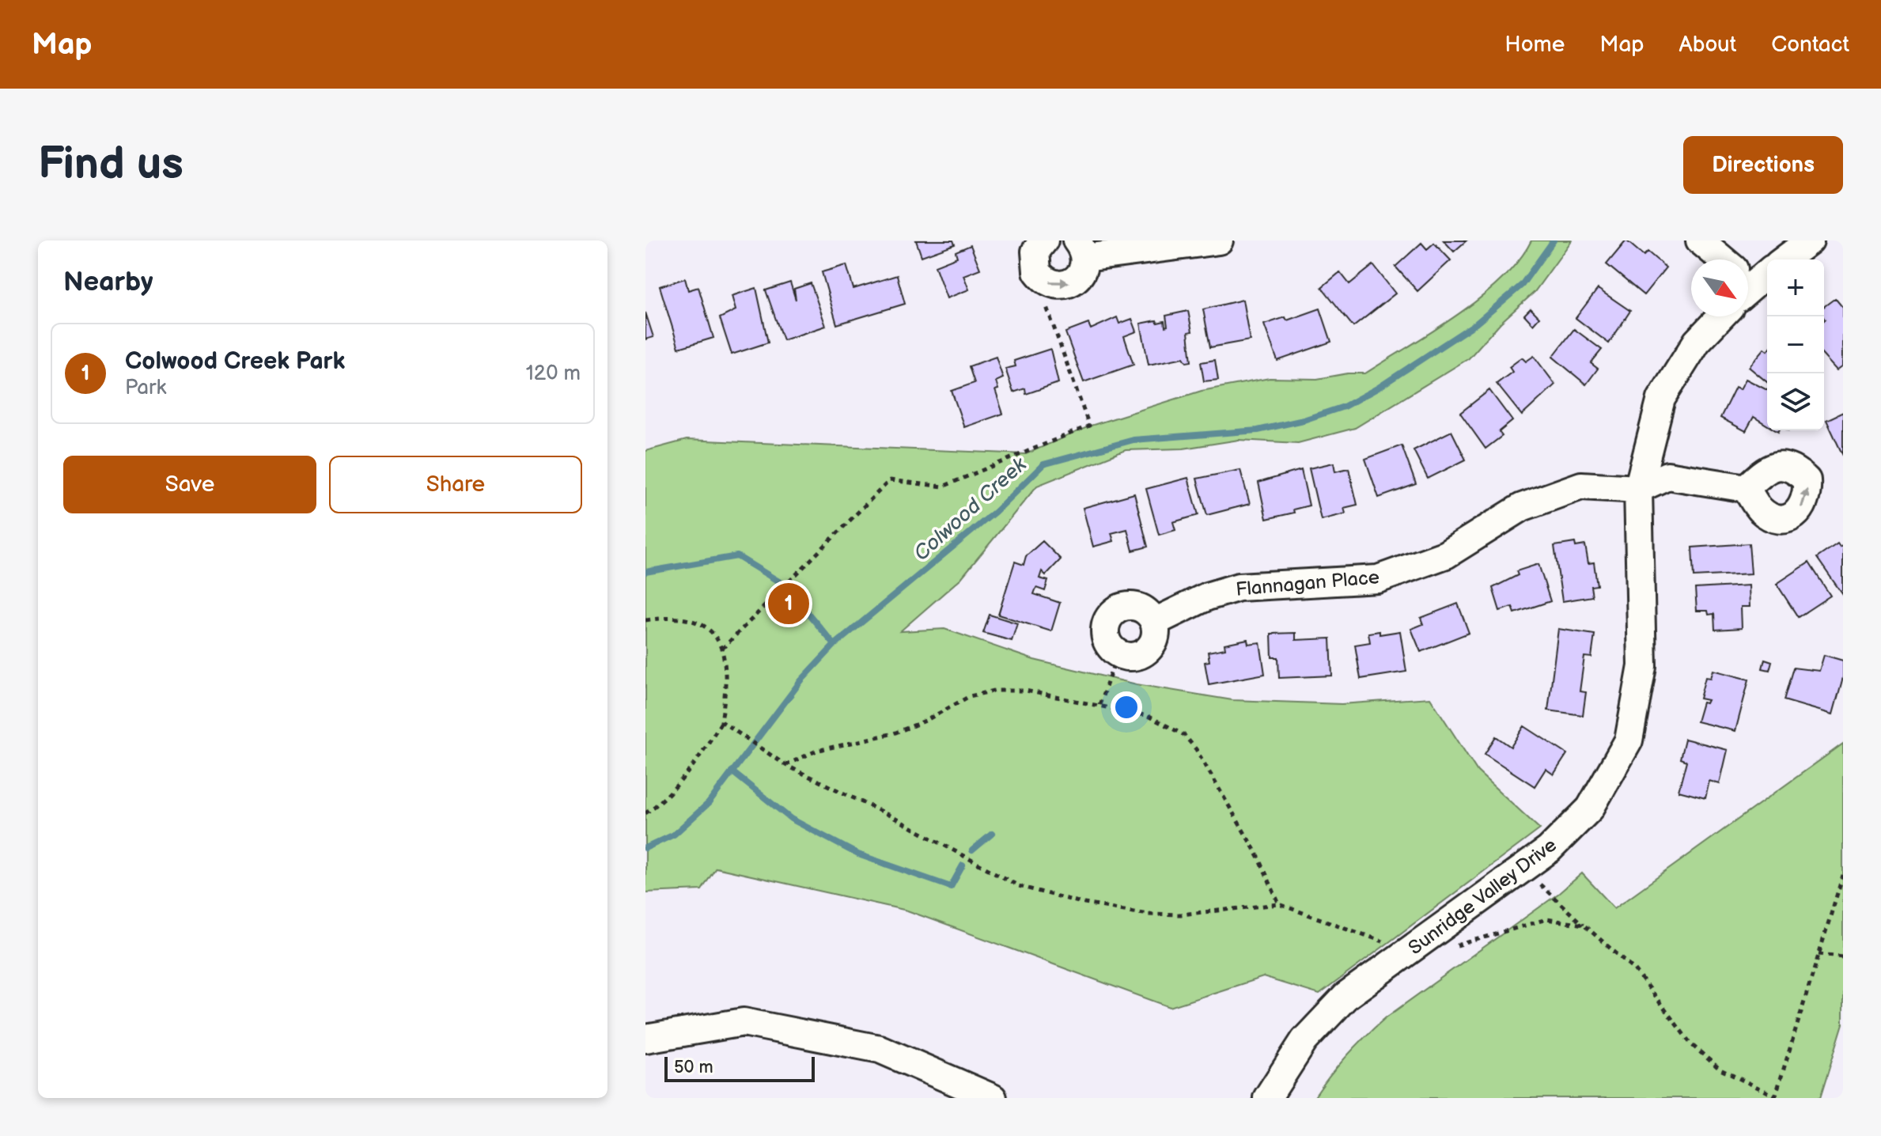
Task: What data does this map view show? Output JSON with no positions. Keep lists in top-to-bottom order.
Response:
{
  "streets": {
    "street": ["Flannagan Place", "Sunridge Valley Drive"]
  },
  "crossings": [
    ["Flannagan Place", "Sunridge Valley Drive"]
  ],
  "water": ["Colwood Creek"],
  "scale_bar": "50 m",
  "north": "bottom right",
  "page": {
    "header": "Map",
    "nav": [
      "Home",
      "Map",
      "About",
      "Contact"
    ],
    "buttons": [
      "Directions",
      ["Save", "Share"]
    ],
    "title": "Find us",
    "heading": "Nearby",
    "map_buttons": ["+", "−"],
    "list": [
      {
        "mark": "1",
        "name": "Colwood Creek Park",
        "note": "Park",
        "value": "120 m"
      }
    ],
    "pins": "1",
    "scale": "50 m"
  }
}
